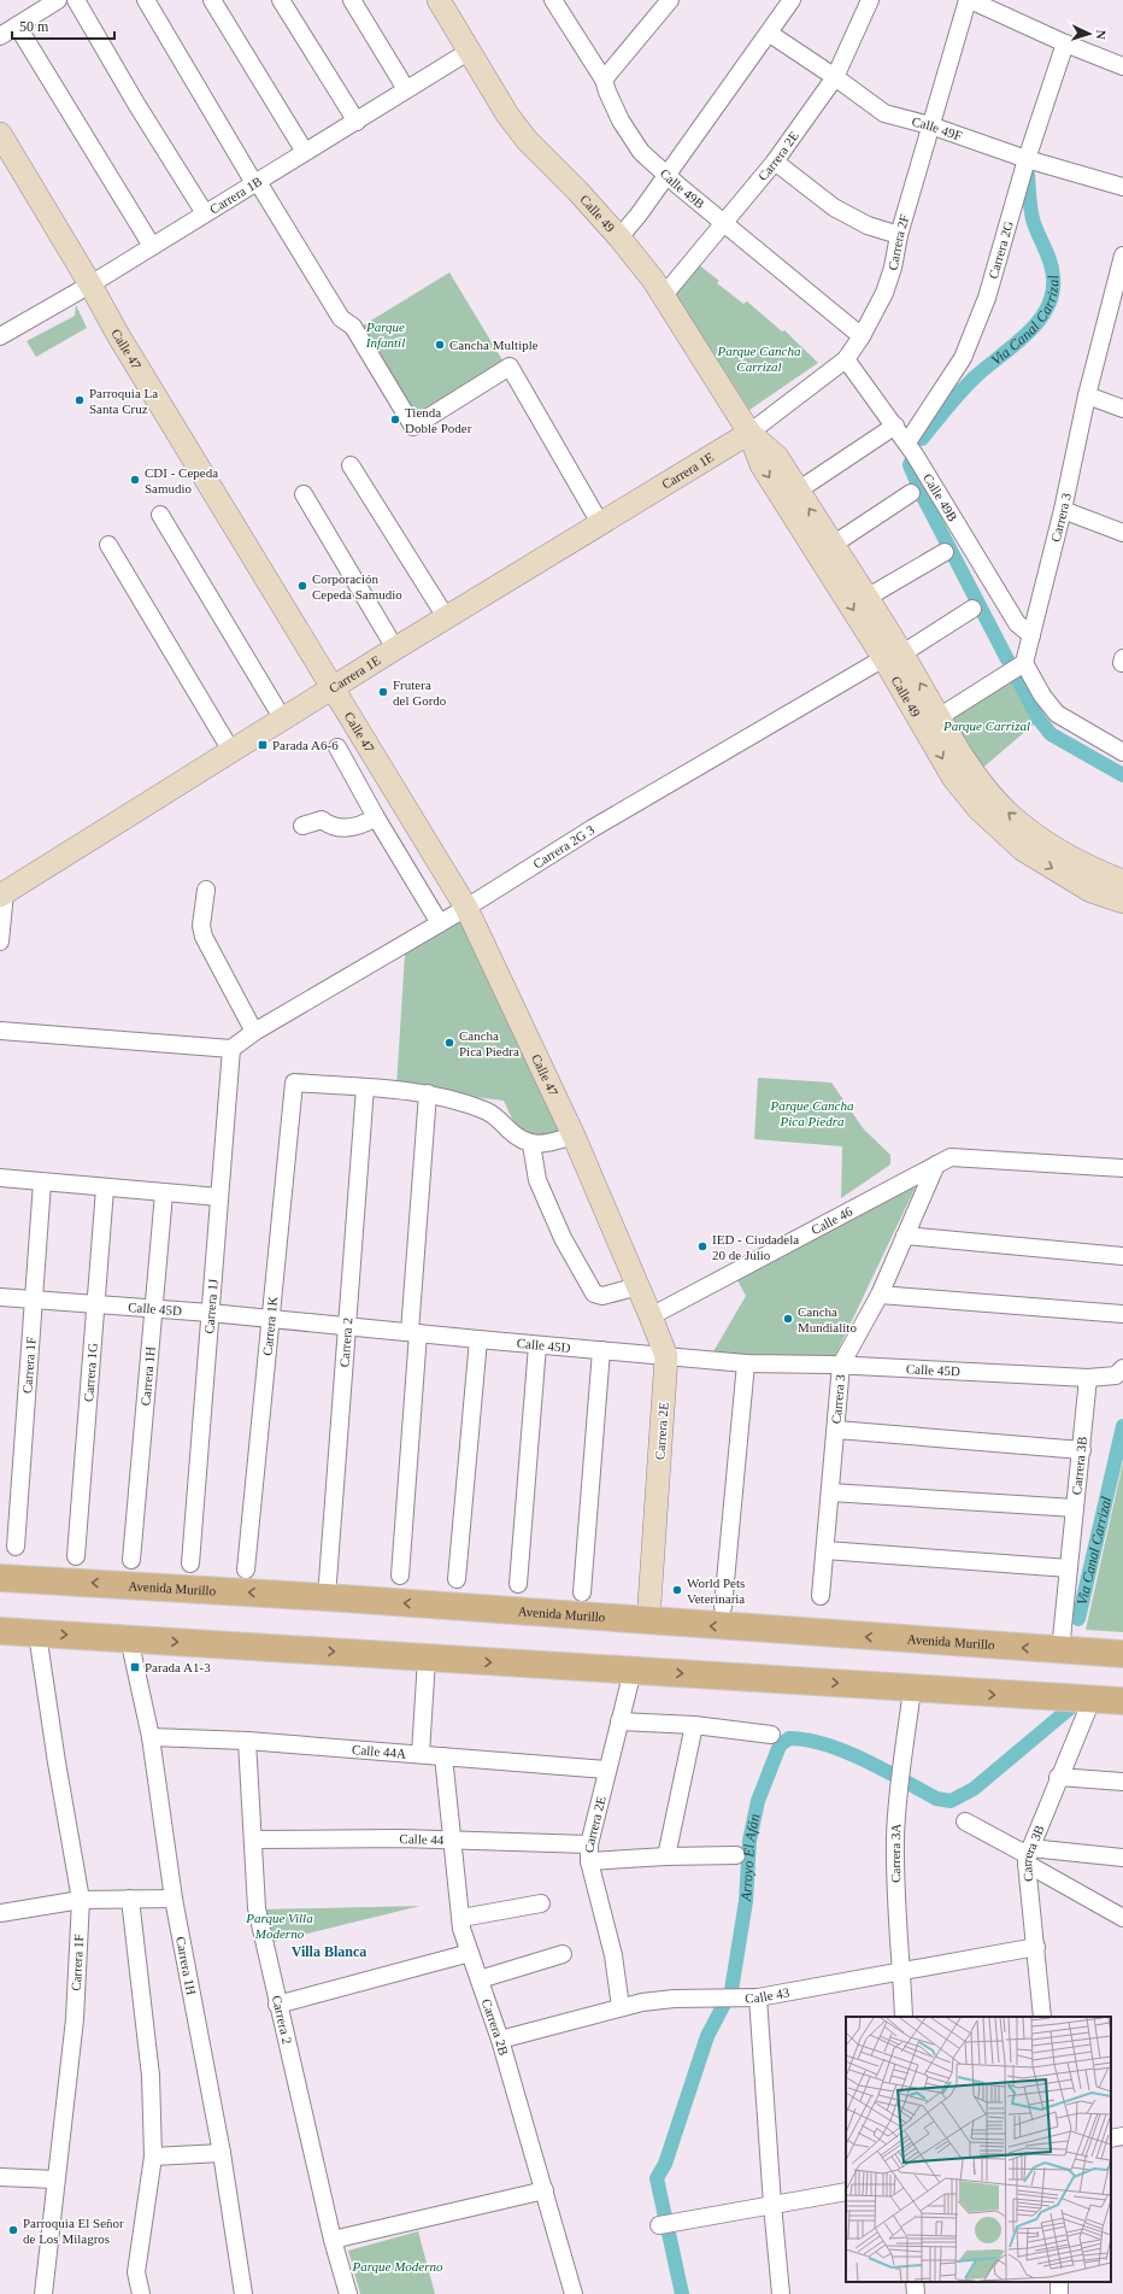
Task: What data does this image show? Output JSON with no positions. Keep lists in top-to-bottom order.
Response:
{
  "streets": {
    "main road": ["Avenida Murillo"],
    "street": [
      "Calle 49F",
      "Carrera 2E",
      "Calle 49B",
      "Carrera 1B",
      "Calle 49",
      "Carrera 2F",
      "Carrera 2G",
      "Calle 47",
      "Carrera 1E",
      "Carrera 3",
      "Carrera 2G 3",
      "Calle 46",
      "Carrera 1J",
      "Calle 45D",
      "Carrera 1K",
      "Carrera 2",
      "Carrera 1F",
      "Carrera 1G",
      "Carrera 1H",
      "Carrera 3B",
      "Calle 44A",
      "Calle 44",
      "Carrera 3A",
      "Calle 43",
      "Carrera 2B"
    ]
  },
  "crossings": [
    ["Calle 49F", "Carrera 2E"],
    ["Calle 49F", "Carrera 2F"],
    ["Calle 49F", "Carrera 2G"],
    ["Carrera 2E", "Calle 49B"],
    ["Carrera 2E", "Calle 49"],
    ["Carrera 2E", "Calle 47"],
    ["Carrera 2E", "Calle 45D"],
    ["Carrera 2E", "Avenida Murillo"],
    ["Carrera 2E", "Calle 44A"],
    ["Carrera 2E", "Calle 44"],
    ["Carrera 2E", "Calle 43"],
    ["Calle 49B", "Carrera 2F"],
    ["Calle 49B", "Carrera 2G"],
    ["Calle 49B", "Carrera 3"],
    ["Carrera 1B", "Calle 49"],
    ["Carrera 1B", "Calle 47"],
    ["Calle 49", "Carrera 2F"],
    ["Calle 49", "Carrera 1E"],
    ["Calle 49", "Carrera 2G 3"],
    ["Carrera 2F", "Carrera 1E"],
    ["Calle 47", "Carrera 1E"],
    ["Calle 47", "Carrera 2G 3"],
    ["Calle 47", "Calle 46"],
    ["Calle 47", "Calle 45D"],
    ["Carrera 3", "Calle 46"],
    ["Carrera 3", "Calle 45D"],
    ["Carrera 2G 3", "Carrera 1J"],
    ["Carrera 1J", "Calle 45D"],
    ["Calle 45D", "Carrera 1K"],
    ["Calle 45D", "Carrera 2"],
    ["Calle 45D", "Carrera 1F"],
    ["Calle 45D", "Carrera 1G"],
    ["Calle 45D", "Carrera 1H"],
    ["Calle 45D", "Carrera 3B"],
    ["Carrera 1K", "Carrera 2"],
    ["Carrera 2", "Avenida Murillo"],
    ["Carrera 2", "Calle 44A"],
    ["Carrera 2", "Calle 44"],
    ["Carrera 1H", "Calle 44A"],
    ["Carrera 3B", "Avenida Murillo"],
    ["Carrera 3B", "Calle 43"],
    ["Calle 44A", "Carrera 2B"],
    ["Calle 44", "Carrera 2B"],
    ["Carrera 3A", "Calle 43"],
    ["Calle 43", "Carrera 2B"]
  ],
  "districts": ["Villa Blanca"],
  "water": ["Via Canal Carrizal", "Arroyo El Afán"],
  "parks": [
    "Parque Infantil",
    "Parque Cancha Carrizal",
    "Parque Carrizal",
    "Parque Cancha Pica Piedra",
    "Parque Villa Moderno",
    "Parque Moderno"
  ],
  "places": {
    "other": [
      "Cancha Multiple",
      "Parroquia La Santa Cruz",
      "Tienda Doble Poder",
      "CDI - Cepeda Samudio",
      "Corporación Cepeda Samudio",
      "Frutera del Gordo",
      "Cancha Pica Piedra",
      "IED - Ciudadela 20 de Julio",
      "Cancha Mundialito",
      "World Pets Veterinaria",
      "Parroquia El Señor de Los Milagros"
    ],
    "transit": ["Parada A6-6", "Parada A1-3"]
  },
  "scale_bar": "50 m",
  "north": "right"
}
